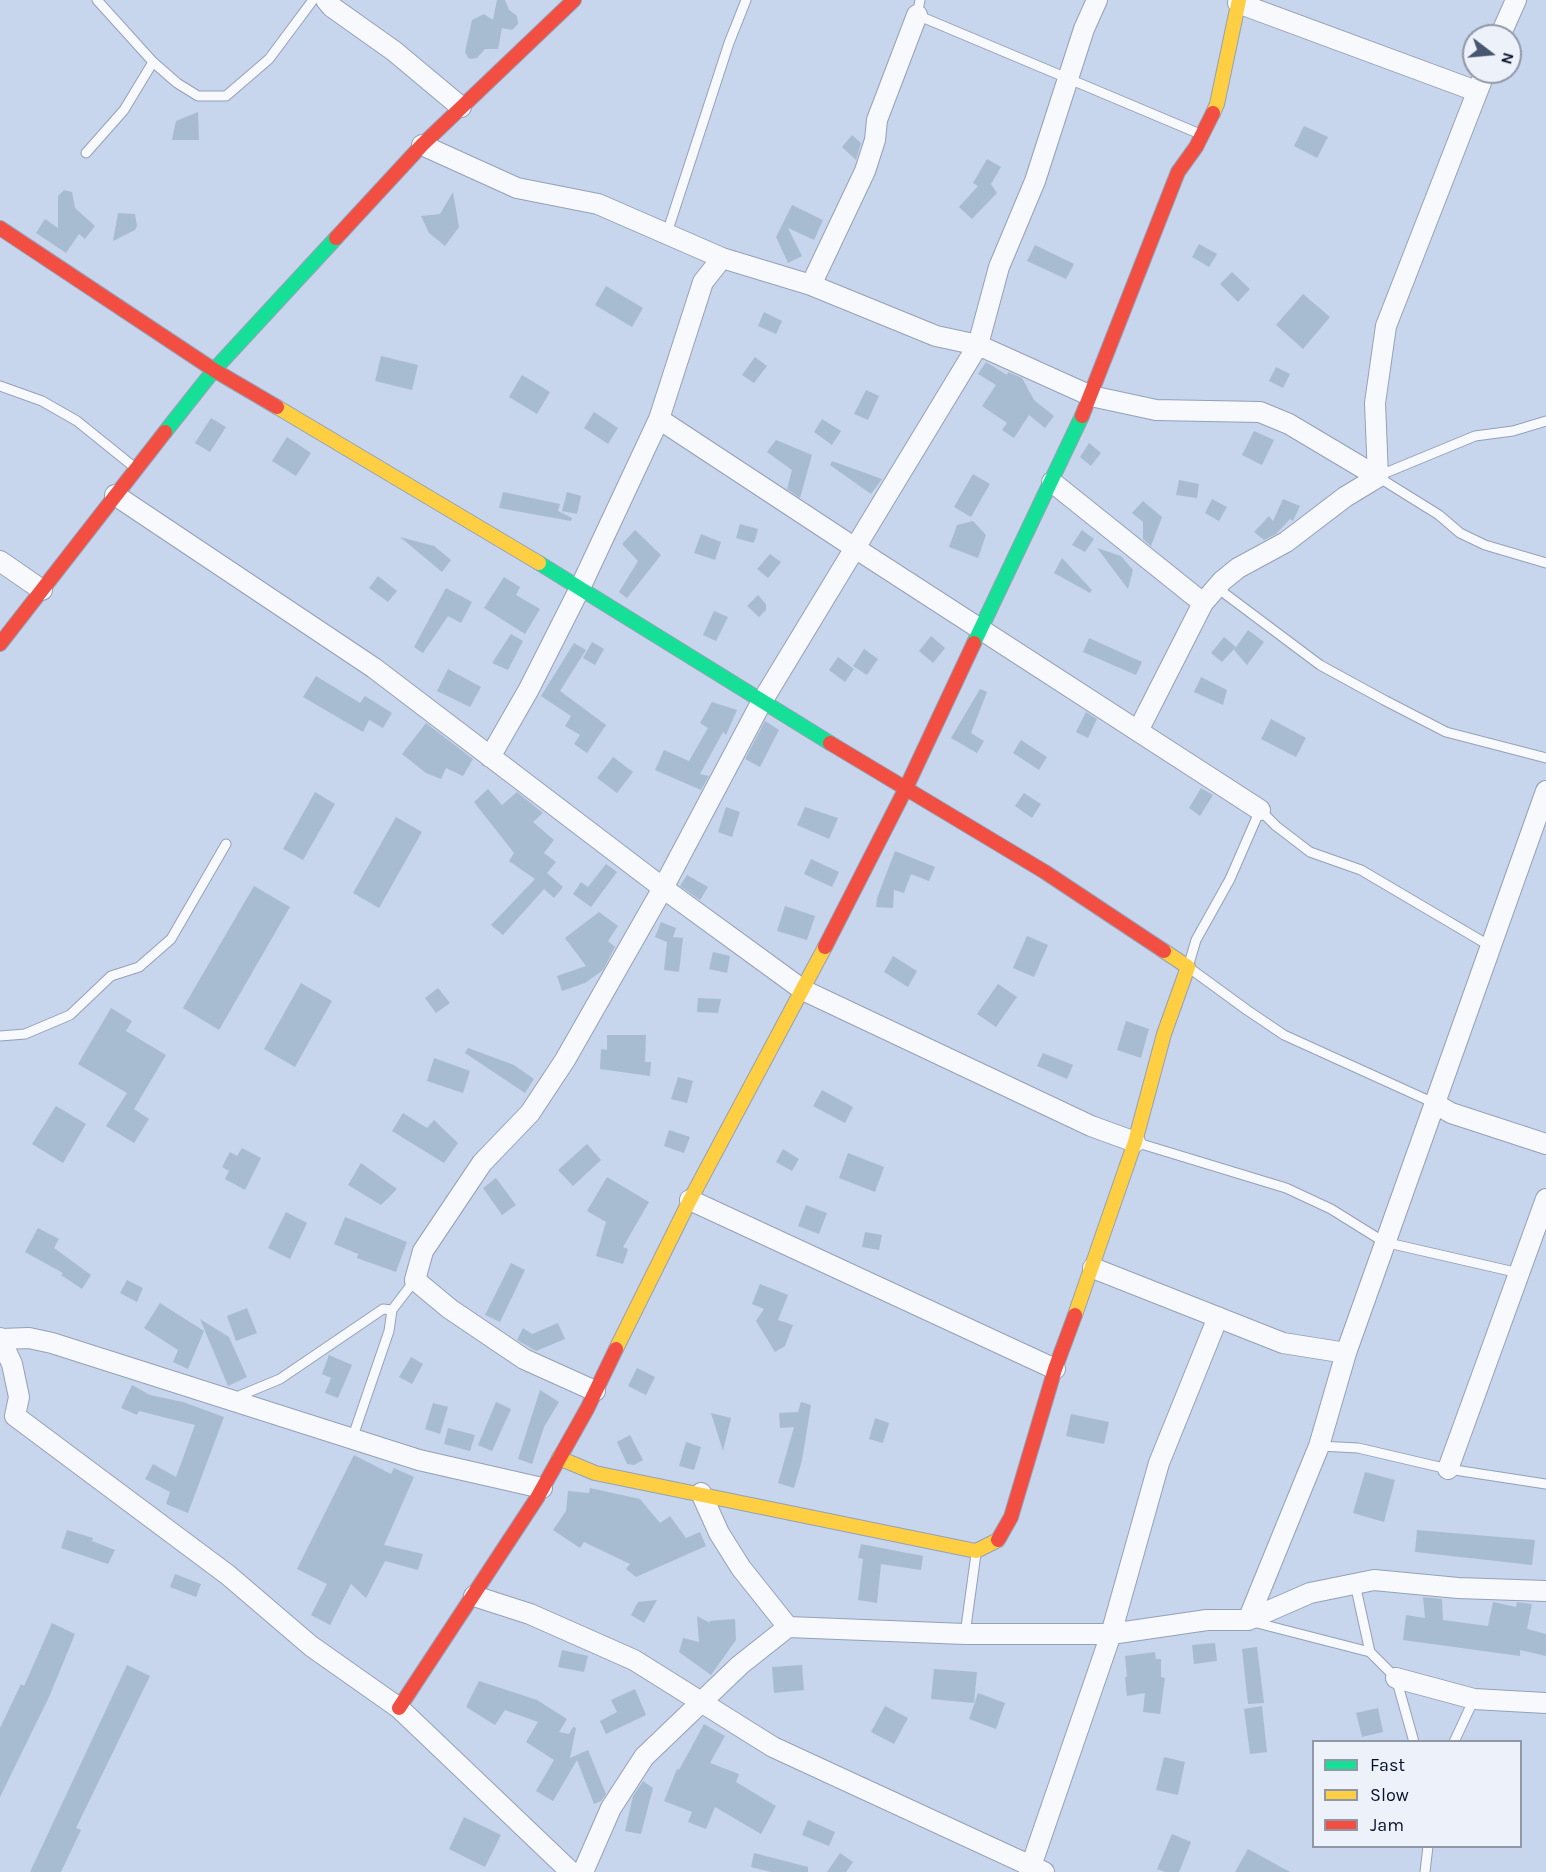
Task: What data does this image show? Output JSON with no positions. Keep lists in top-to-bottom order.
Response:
{
  "legend": ["Fast", "Slow", "Jam"],
  "north": "right"
}
